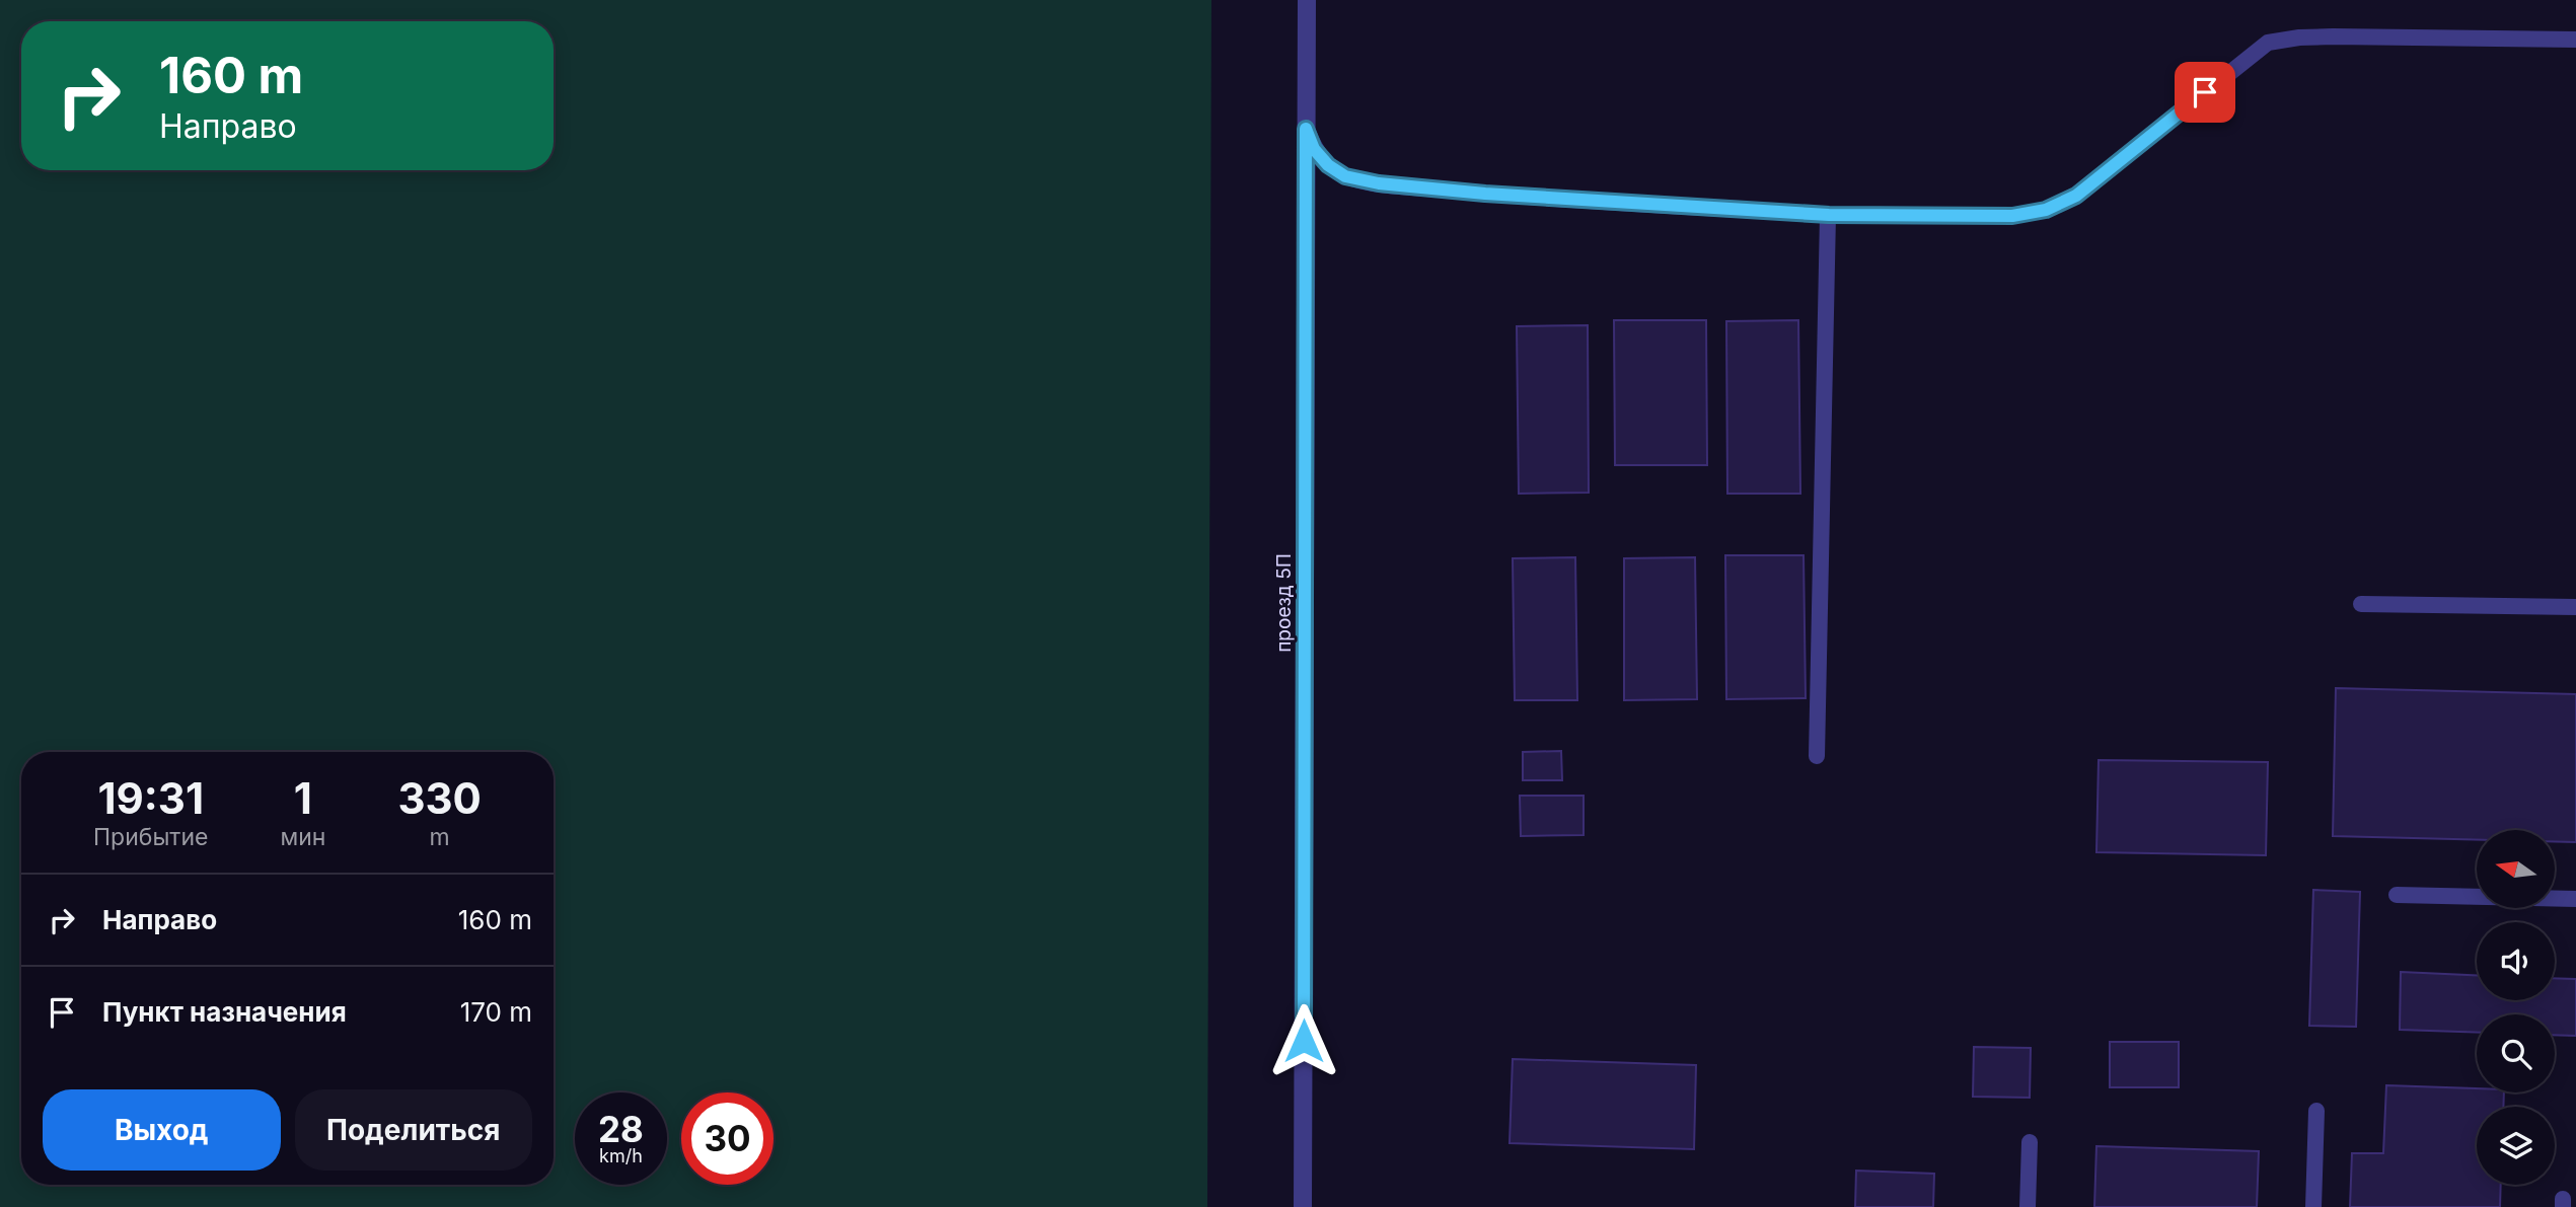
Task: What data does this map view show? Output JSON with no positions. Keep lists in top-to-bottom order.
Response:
{
  "streets": {
    "street": ["проезд 5П"]
  },
  "north": "left",
  "page": {
    "turn": ["160 m", "Направо"],
    "eta": [
      "19:31",
      "Прибытие",
      "1",
      "мин",
      "330",
      "m"
    ],
    "list": [
      {
        "name": "Направо",
        "value": "160 m"
      },
      {
        "name": "Пункт назначения",
        "value": "170 m"
      }
    ],
    "buttons": ["Выход", "Поделиться"],
    "speed": "28 km/h",
    "limit": "30"
  }
}
